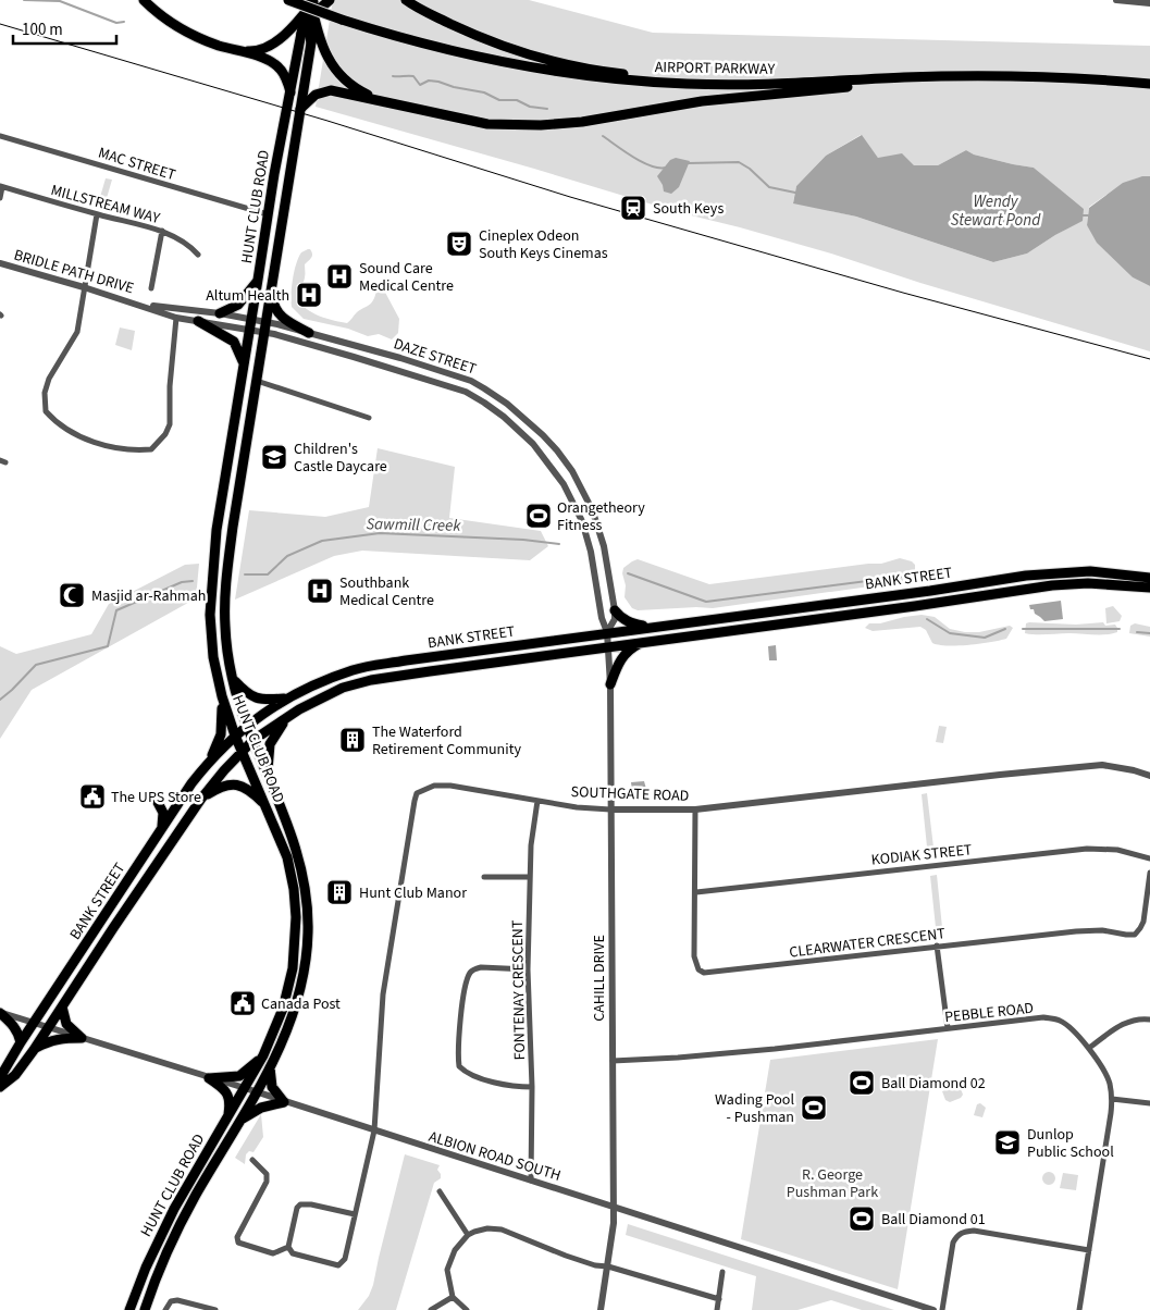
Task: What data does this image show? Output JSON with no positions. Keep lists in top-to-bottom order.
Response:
{
  "streets": {
    "main road": ["AIRPORT PARKWAY", "HUNT CLUB ROAD", "BANK STREET"],
    "street": [
      "MAC STREET",
      "MILLSTREAM WAY",
      "BRIDLE PATH DRIVE",
      "DAZE STREET",
      "SOUTHGATE ROAD",
      "KODIAK STREET",
      "CLEARWATER CRESCENT",
      "CAHILL DRIVE",
      "FONTENAY CRESCENT",
      "PEBBLE ROAD",
      "ALBION ROAD SOUTH"
    ]
  },
  "crossings": [
    ["MAC STREET", "HUNT CLUB ROAD"],
    ["HUNT CLUB ROAD", "BRIDLE PATH DRIVE"],
    ["HUNT CLUB ROAD", "DAZE STREET"],
    ["HUNT CLUB ROAD", "BANK STREET"],
    ["HUNT CLUB ROAD", "ALBION ROAD SOUTH"],
    ["BRIDLE PATH DRIVE", "DAZE STREET"],
    ["DAZE STREET", "BANK STREET"],
    ["DAZE STREET", "CAHILL DRIVE"],
    ["BANK STREET", "CAHILL DRIVE"],
    ["BANK STREET", "ALBION ROAD SOUTH"],
    ["SOUTHGATE ROAD", "CLEARWATER CRESCENT"],
    ["SOUTHGATE ROAD", "CAHILL DRIVE"],
    ["SOUTHGATE ROAD", "FONTENAY CRESCENT"],
    ["SOUTHGATE ROAD", "ALBION ROAD SOUTH"],
    ["KODIAK STREET", "CLEARWATER CRESCENT"],
    ["CAHILL DRIVE", "PEBBLE ROAD"],
    ["CAHILL DRIVE", "ALBION ROAD SOUTH"],
    ["FONTENAY CRESCENT", "ALBION ROAD SOUTH"]
  ],
  "water": ["Wendy Stewart Pond", "Sawmill Creek"],
  "parks": ["R. George Pushman Park"],
  "places": {
    "station": ["South Keys"],
    "theatre": ["Cineplex Odeon South Keys Cinemas"],
    "hospital": ["Sound Care Medical Centre", "Altum Health", "Southbank Medical Centre"],
    "school or university": ["Children's Castle Daycare", "Dunlop Public School"],
    "sports": [
      "Orangetheory Fitness",
      "Ball Diamond 02",
      "Wading Pool - Pushman",
      "Ball Diamond 01"
    ],
    "mosque": ["Masjid ar-Rahmah"],
    "building": ["The Waterford Retirement Community", "Hunt Club Manor"],
    "public building": ["The UPS Store", "Canada Post"]
  },
  "scale_bar": "100 m"
}
